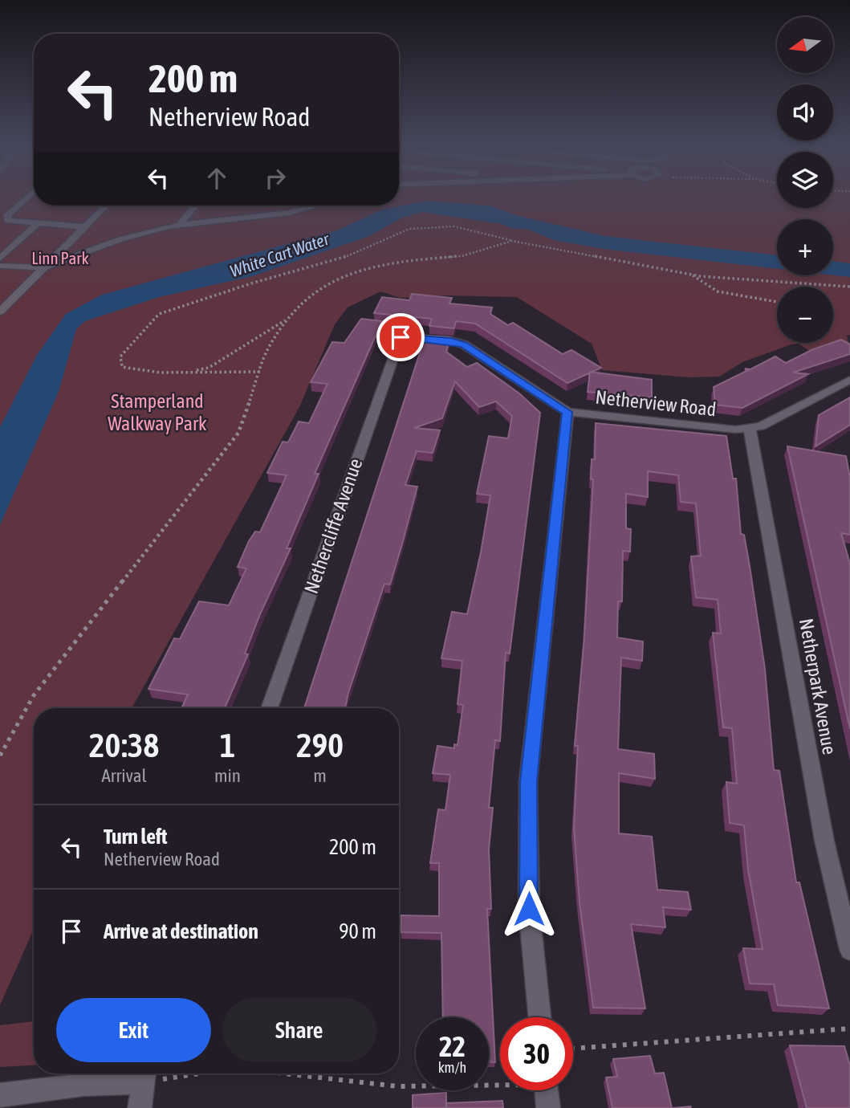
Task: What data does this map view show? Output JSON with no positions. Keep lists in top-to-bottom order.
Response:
{
  "streets": {
    "street": ["Netherview Road", "Nethercliffe Avenue", "Netherpark Avenue"]
  },
  "crossings": [
    ["Netherview Road", "Nethercliffe Avenue"],
    ["Netherview Road", "Netherpark Avenue"]
  ],
  "water": ["White Cart Water"],
  "parks": ["Linn Park", "Stamperland Walkway Park"],
  "north": "left",
  "page": {
    "map_buttons": ["+", "−"],
    "turn": ["200 m", "Netherview Road"],
    "eta": [
      "20:38",
      "Arrival",
      "1",
      "min",
      "290",
      "m"
    ],
    "list": [
      {
        "name": "Turn left",
        "note": "Netherview Road",
        "value": "200 m"
      },
      {
        "name": "Arrive at destination",
        "value": "90 m"
      }
    ],
    "buttons": ["Exit", "Share"],
    "speed": "22 km/h",
    "limit": "30"
  }
}
